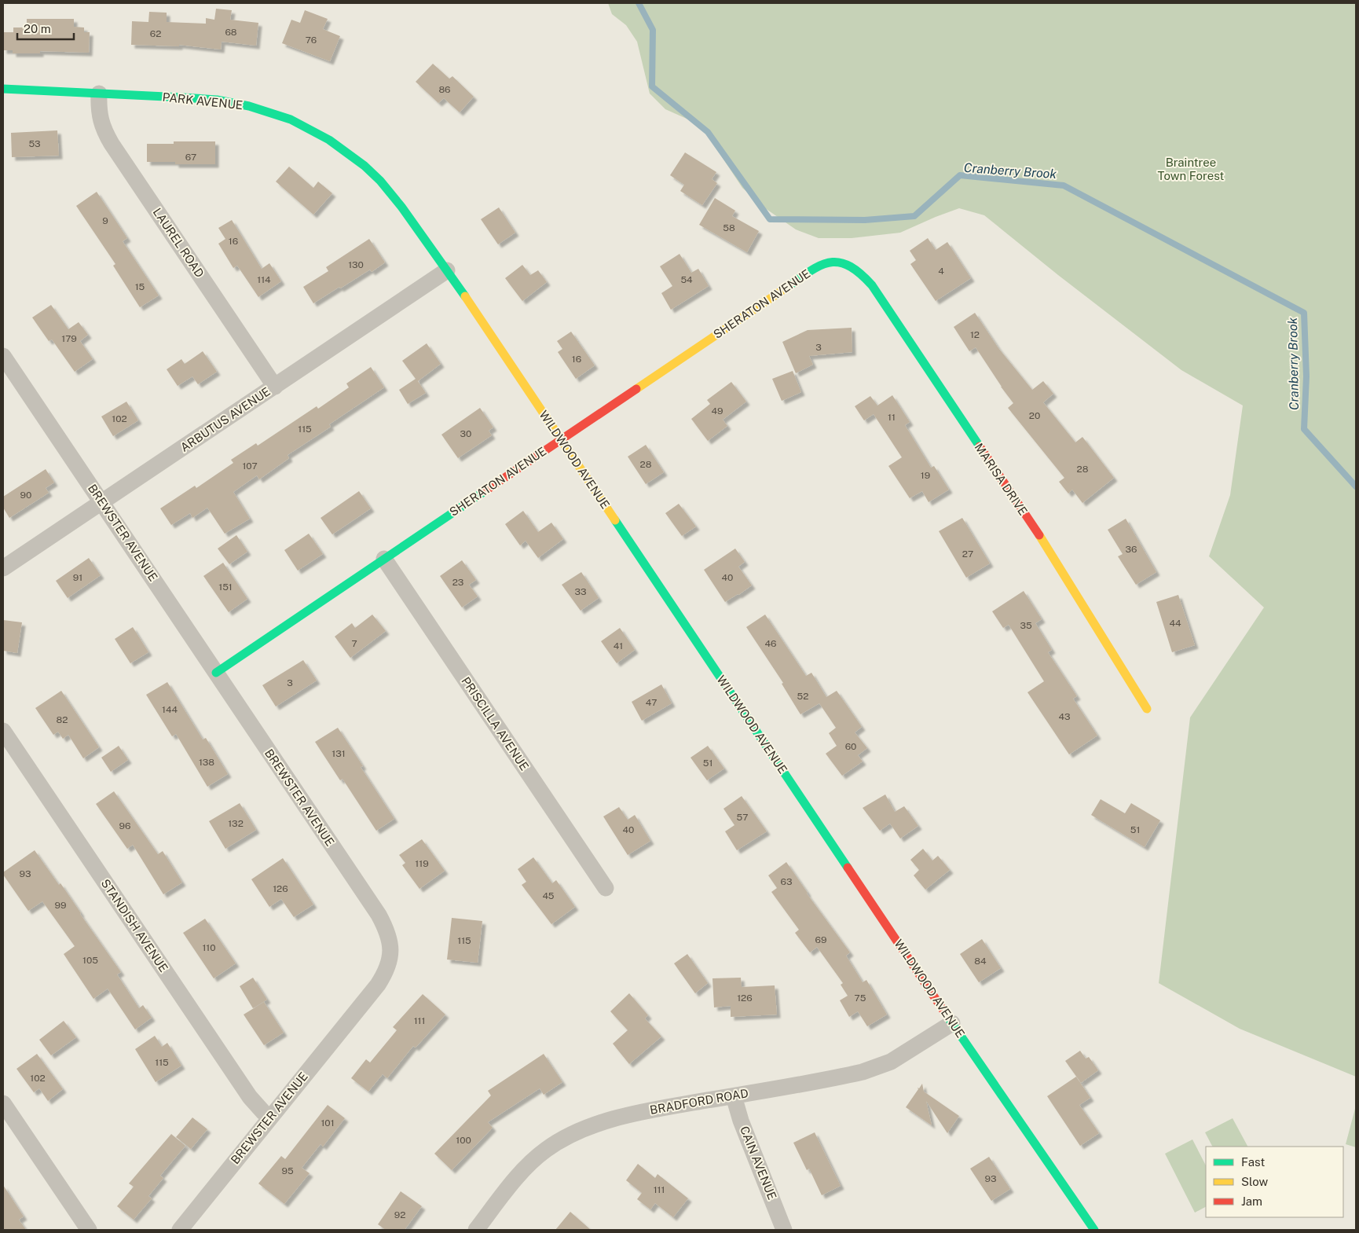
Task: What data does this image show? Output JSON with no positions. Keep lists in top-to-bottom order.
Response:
{
  "streets": {
    "street": [
      "PARK AVENUE",
      "LAUREL ROAD",
      "SHERATON AVENUE",
      "ARBUTUS AVENUE",
      "WILDWOOD AVENUE",
      "MARISA DRIVE",
      "BREWSTER AVENUE",
      "PRISCILLA AVENUE",
      "STANDISH AVENUE",
      "BRADFORD ROAD",
      "CAIN AVENUE"
    ]
  },
  "crossings": [
    ["PARK AVENUE", "LAUREL ROAD"],
    ["PARK AVENUE", "WILDWOOD AVENUE"],
    ["LAUREL ROAD", "ARBUTUS AVENUE"],
    ["SHERATON AVENUE", "WILDWOOD AVENUE"],
    ["SHERATON AVENUE", "MARISA DRIVE"],
    ["SHERATON AVENUE", "BREWSTER AVENUE"],
    ["SHERATON AVENUE", "PRISCILLA AVENUE"],
    ["ARBUTUS AVENUE", "WILDWOOD AVENUE"],
    ["ARBUTUS AVENUE", "BREWSTER AVENUE"],
    ["WILDWOOD AVENUE", "BRADFORD ROAD"],
    ["BREWSTER AVENUE", "STANDISH AVENUE"],
    ["BRADFORD ROAD", "CAIN AVENUE"]
  ],
  "water": ["Cranberry Brook"],
  "parks": ["Braintree Town Forest"],
  "house_numbers": [
    "68",
    "62",
    "76",
    "86",
    "53",
    "67",
    "9",
    "58",
    "16",
    "130",
    "4",
    "114",
    "54",
    "15",
    "12",
    "179",
    "3",
    "16",
    "49",
    "20",
    "11",
    "102",
    "115",
    "30",
    "28",
    "107",
    "28",
    "19",
    "90",
    "36",
    "27",
    "91",
    "40",
    "23",
    "151",
    "33",
    "44",
    "35",
    "7",
    "46",
    "41",
    "3",
    "52",
    "47",
    "144",
    "43",
    "82",
    "60",
    "131",
    "138",
    "51",
    "57",
    "132",
    "96",
    "40",
    "51",
    "119",
    "93",
    "63",
    "126",
    "45",
    "99",
    "69",
    "115",
    "110",
    "105",
    "84",
    "126",
    "75",
    "111",
    "115",
    "102",
    "101",
    "100",
    "95",
    "93",
    "111",
    "92"
  ],
  "legend": ["Fast", "Slow", "Jam"],
  "scale_bar": "20 m"
}
